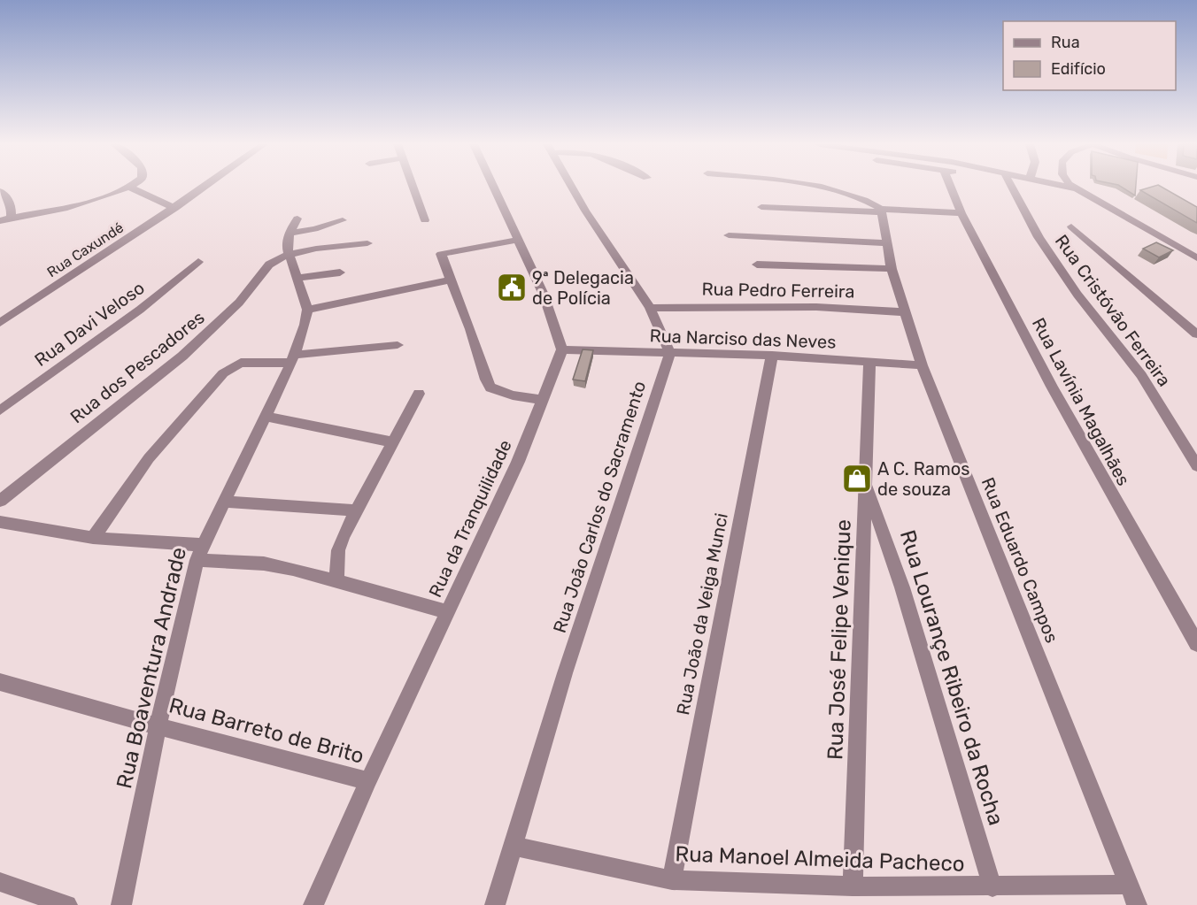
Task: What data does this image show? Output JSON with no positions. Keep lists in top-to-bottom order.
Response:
{
  "streets": {
    "street": [
      "Rua Caxundé",
      "Rua Pedro Ferreira",
      "Rua Cristóvão Ferreira",
      "Rua Davi Veloso",
      "Rua Narciso das Neves",
      "Rua dos Pescadores",
      "Rua Lavínia Magalhães",
      "Rua João Carlos do Sacramento",
      "Rua da Tranquilidade",
      "Rua Eduardo Campos",
      "Rua João da Veiga Munci",
      "Rua José Felipe Venique",
      "Rua Boaventura Andrade",
      "Rua Lourançe Ribeiro da Rocha",
      "Rua Barreto de Brito",
      "Rua Manoel Almeida Pacheco"
    ]
  },
  "crossings": [
    ["Rua Pedro Ferreira", "Rua Eduardo Campos"],
    ["Rua Narciso das Neves", "Rua João Carlos do Sacramento"],
    ["Rua Narciso das Neves", "Rua da Tranquilidade"],
    ["Rua Narciso das Neves", "Rua Eduardo Campos"],
    ["Rua Narciso das Neves", "Rua João da Veiga Munci"],
    ["Rua Narciso das Neves", "Rua José Felipe Venique"],
    ["Rua João Carlos do Sacramento", "Rua Manoel Almeida Pacheco"],
    ["Rua da Tranquilidade", "Rua Barreto de Brito"],
    ["Rua Eduardo Campos", "Rua Manoel Almeida Pacheco"],
    ["Rua João da Veiga Munci", "Rua Manoel Almeida Pacheco"],
    ["Rua José Felipe Venique", "Rua Lourançe Ribeiro da Rocha"],
    ["Rua José Felipe Venique", "Rua Manoel Almeida Pacheco"],
    ["Rua Boaventura Andrade", "Rua Barreto de Brito"],
    ["Rua Lourançe Ribeiro da Rocha", "Rua Manoel Almeida Pacheco"]
  ],
  "places": {
    "public building": ["9ª Delegacia de Polícia"],
    "shop": ["A C. Ramos de souza"]
  },
  "legend": ["Rua", "Edifício"]
}
